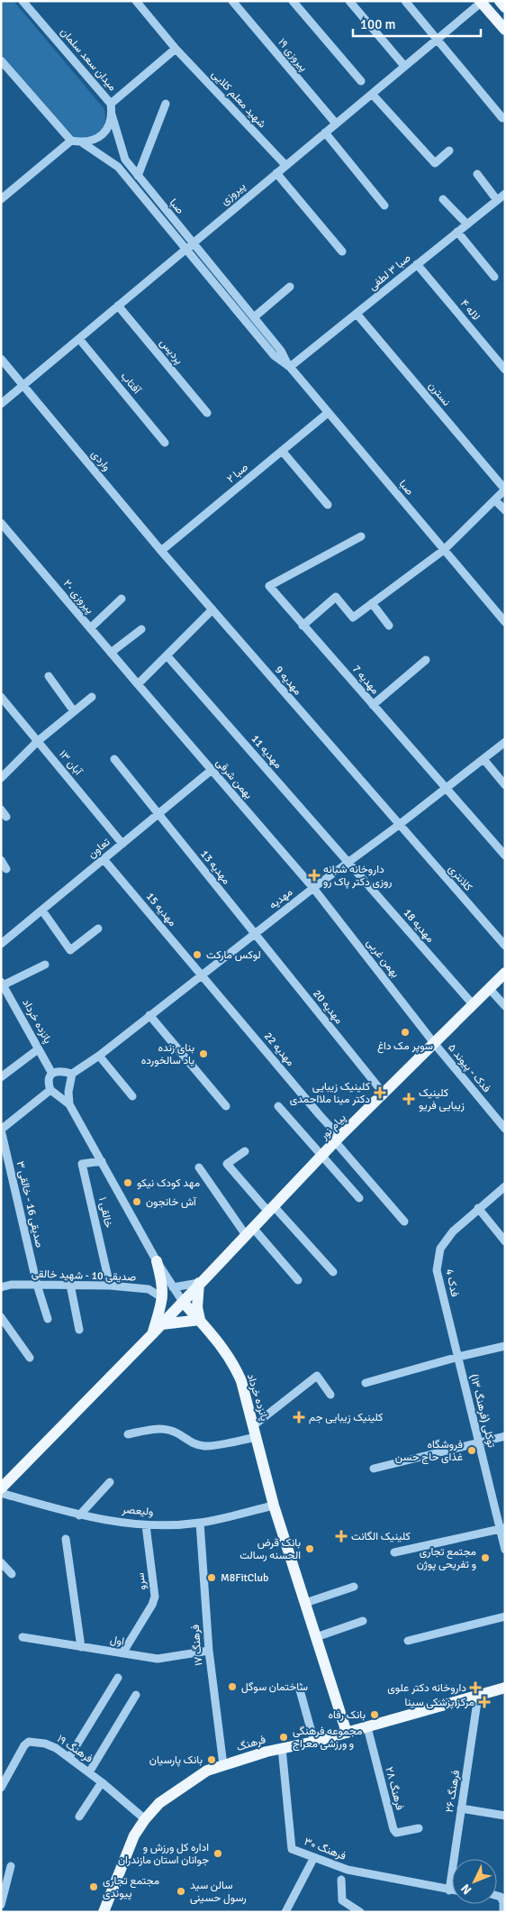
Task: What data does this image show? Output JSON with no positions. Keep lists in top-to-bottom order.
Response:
{
  "streets": {
    "main road": ["پانزده خرداد", "پیام نور", "فرهنگ"],
    "street": [
      "پیروزی ۱۹",
      "میدان سعد سلمان",
      "شهید معلم کلایی",
      "پیروزی",
      "صبا",
      "صبا ۳ لطفی",
      "لاله ۴",
      "پردیس",
      "آفتاب",
      "نسترن",
      "واردی",
      "صبا ۲",
      "پیروزی ٢٠",
      "مهدیه 7",
      "مهدیه 9",
      "مهدیه 11",
      "۱۳ آبان",
      "بهمن شرقی",
      "تعاون",
      "مهدیه 13",
      "کلانتری",
      "مهدیه",
      "مهدیه 15",
      "مهدیه 18",
      "بهمن غربی",
      "مهدیه 20",
      "مهدیه 22",
      "فدک - پیوند ۵",
      "صدیقی 16 - خالقی ۳",
      "خالقی ١",
      "صدیقی 10 - شهید خالقی",
      "فدک 4",
      "توکلی (فرهنگ ۱۳)",
      "ولیعصر",
      "سرو",
      "اول",
      "فرهنگ ۱۷",
      "فرهنگ ۱۹",
      "فرهنگ ۲۸",
      "فرهنگ ۲۶",
      "فرهنگ ۳۰"
    ]
  },
  "crossings": [
    ["پیروزی ۱۹", "پیروزی"],
    ["میدان سعد سلمان", "صبا"],
    ["شهید معلم کلایی", "پیروزی"],
    ["پیروزی", "صبا"],
    ["پیروزی", "پردیس"],
    ["پیروزی", "آفتاب"],
    ["پیروزی", "واردی"],
    ["صبا", "صبا ۳ لطفی"],
    ["صبا", "صبا ۲"],
    ["صبا ۳ لطفی", "لاله ۴"],
    ["صبا ۳ لطفی", "نسترن"],
    ["واردی", "صبا ۲"],
    ["واردی", "مهدیه 9"],
    ["صبا ۲", "مهدیه 9"],
    ["پیروزی ٢٠", "بهمن شرقی"],
    ["مهدیه 7", "مهدیه"],
    ["مهدیه 9", "کلانتری"],
    ["مهدیه 9", "مهدیه"],
    ["مهدیه 11", "مهدیه"],
    ["مهدیه 11", "مهدیه 18"],
    ["۱۳ آبان", "تعاون"],
    ["بهمن شرقی", "تعاون"],
    ["بهمن شرقی", "مهدیه"],
    ["بهمن شرقی", "بهمن غربی"],
    ["تعاون", "مهدیه 13"],
    ["تعاون", "مهدیه 15"],
    ["مهدیه 13", "مهدیه"],
    ["مهدیه 13", "مهدیه 20"],
    ["کلانتری", "مهدیه"],
    ["مهدیه", "مهدیه 15"],
    ["مهدیه", "مهدیه 18"],
    ["مهدیه", "بهمن غربی"],
    ["مهدیه", "مهدیه 20"],
    ["مهدیه", "مهدیه 22"],
    ["مهدیه 15", "مهدیه 22"],
    ["مهدیه 18", "پیام نور"],
    ["بهمن غربی", "فدک - پیوند ۵"],
    ["بهمن غربی", "پیام نور"],
    ["مهدیه 20", "پیام نور"],
    ["پانزده خرداد", "پیام نور"],
    ["پانزده خرداد", "خالقی ١"],
    ["پانزده خرداد", "ولیعصر"],
    ["پانزده خرداد", "فرهنگ"],
    ["مهدیه 22", "پیام نور"],
    ["فدک - پیوند ۵", "پیام نور"],
    ["صدیقی 16 - خالقی ۳", "صدیقی 10 - شهید خالقی"],
    ["خالقی ١", "صدیقی 10 - شهید خالقی"],
    ["فدک 4", "توکلی (فرهنگ ۱۳)"],
    ["ولیعصر", "سرو"],
    ["ولیعصر", "فرهنگ ۱۷"],
    ["سرو", "اول"],
    ["اول", "فرهنگ ۱۷"],
    ["فرهنگ ۱۷", "فرهنگ"],
    ["فرهنگ", "فرهنگ ۱۹"],
    ["فرهنگ", "فرهنگ ۲۸"],
    ["فرهنگ", "فرهنگ ۲۶"],
    ["فرهنگ", "فرهنگ ۳۰"],
    ["فرهنگ ۲۶", "فرهنگ ۳۰"]
  ],
  "places": {
    "health": [
      "داروخانه شبانه روزی دکتر پاک رو",
      "کلینیک زیبایی دکتر مینا ملااحمدی",
      "کلینیک زیبایی فریو",
      "کلینیک زیبایی جم",
      "کلینیک الگانت",
      "داروخانه دکتر علوی",
      "مرکز پزشکی سینا"
    ],
    "other": [
      "لوکس مارکت",
      "سوپر مک داغ",
      "بنای زنده یاد سالخورده",
      "مهد کودک نیکو",
      "آش خانجون",
      "فروشگاه غذای حاج حسن",
      "بانک قرض الحسنه رسالت",
      "مجتمع تجاری و تفریحی پوژن",
      "M8FitClub",
      "ساختمان سوگل",
      "بانک رفاه",
      "مجموعه فرهنگی و ورزشی معراج",
      "بانک پارسیان",
      "اداره کل ورزش و جوانان استان مازندران",
      "مجتمع تجاری پیوندی",
      "سالن سید رسول حسینی"
    ]
  },
  "scale_bar": "100 m",
  "north": "bottom left"
}
